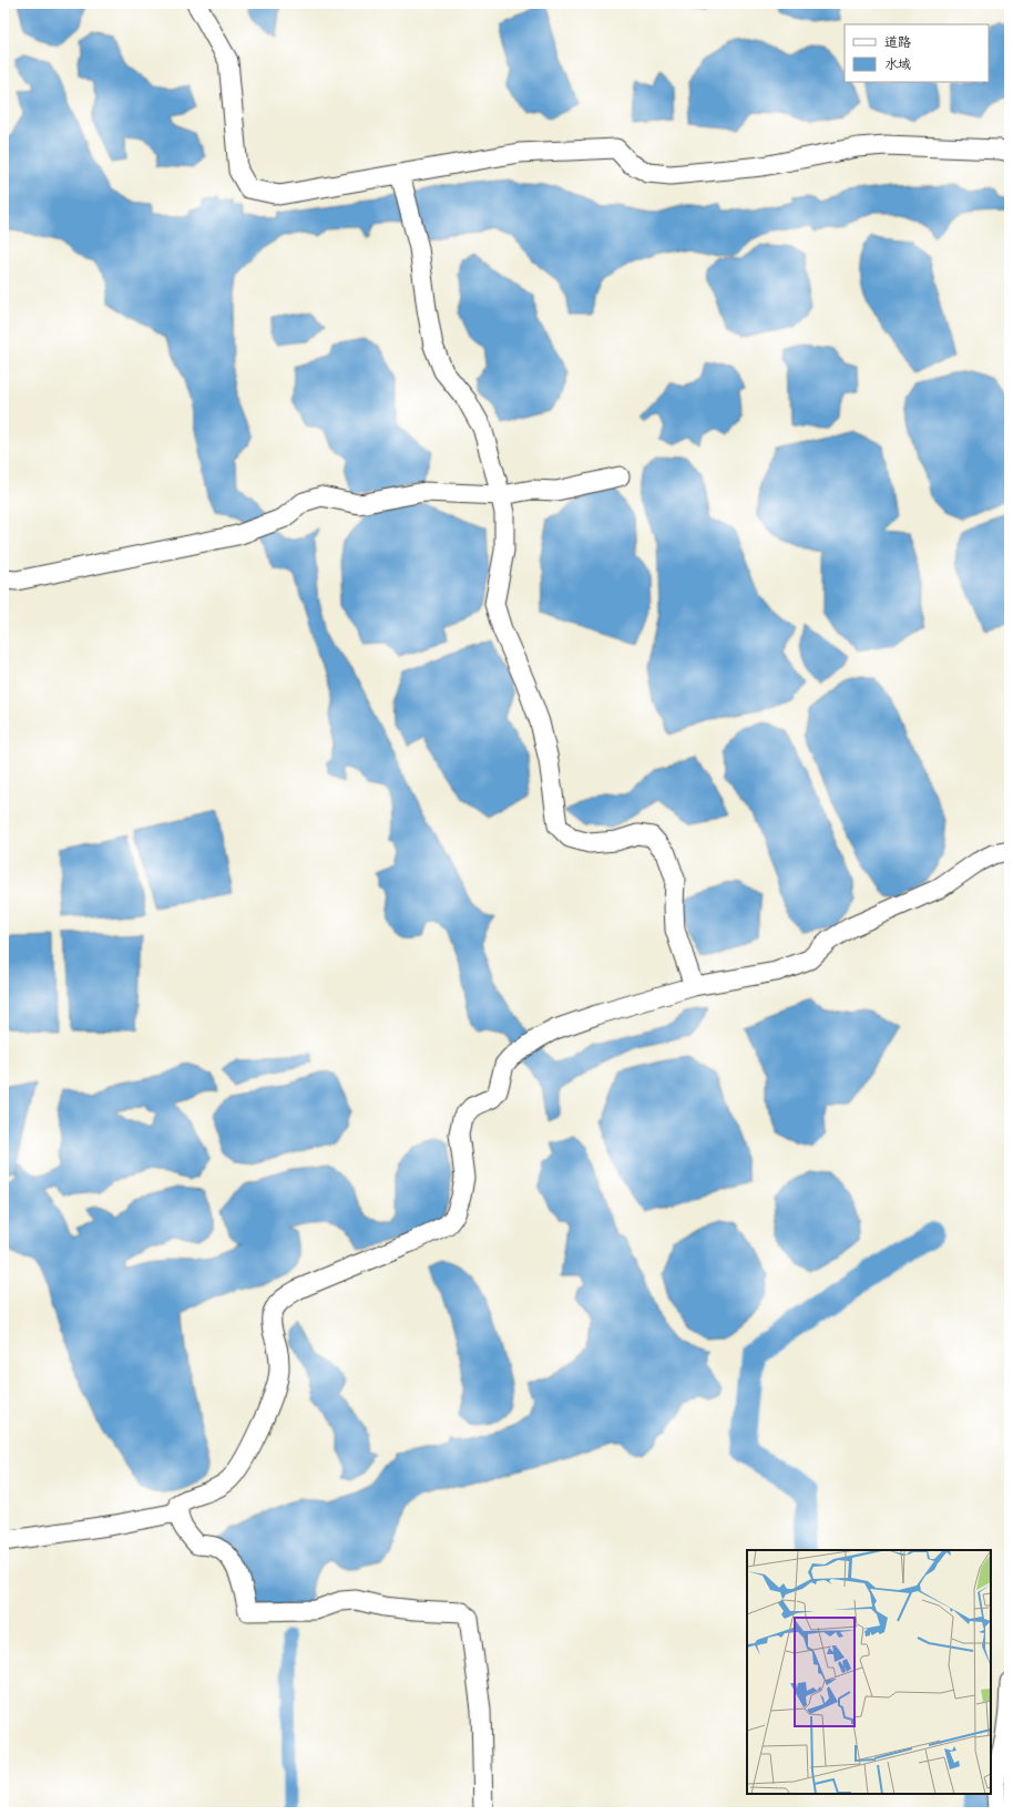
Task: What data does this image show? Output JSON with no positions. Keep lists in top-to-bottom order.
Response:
{
  "legend": ["道路", "水域"]
}
